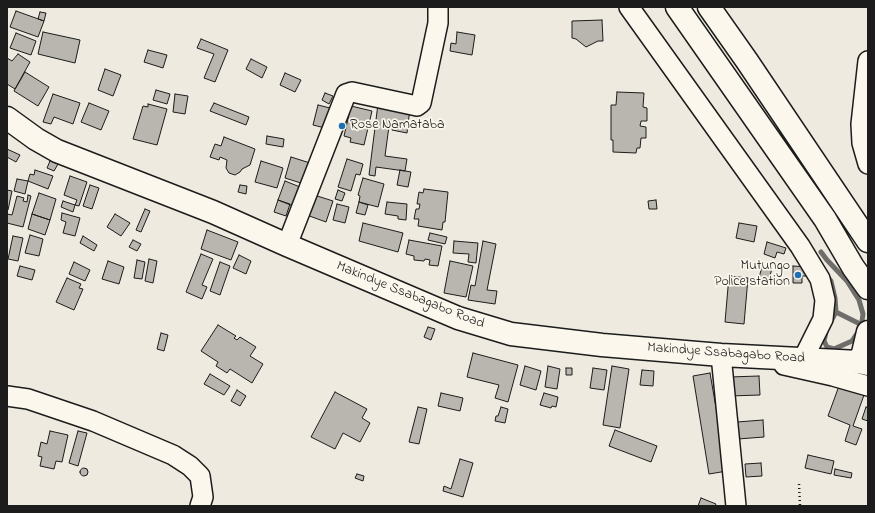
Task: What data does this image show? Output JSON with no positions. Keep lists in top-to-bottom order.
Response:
{
  "streets": {
    "main road": ["Makindye Ssabagabo Road"]
  },
  "places": ["Rose Namataba", "Mutungo Police station"]
}
